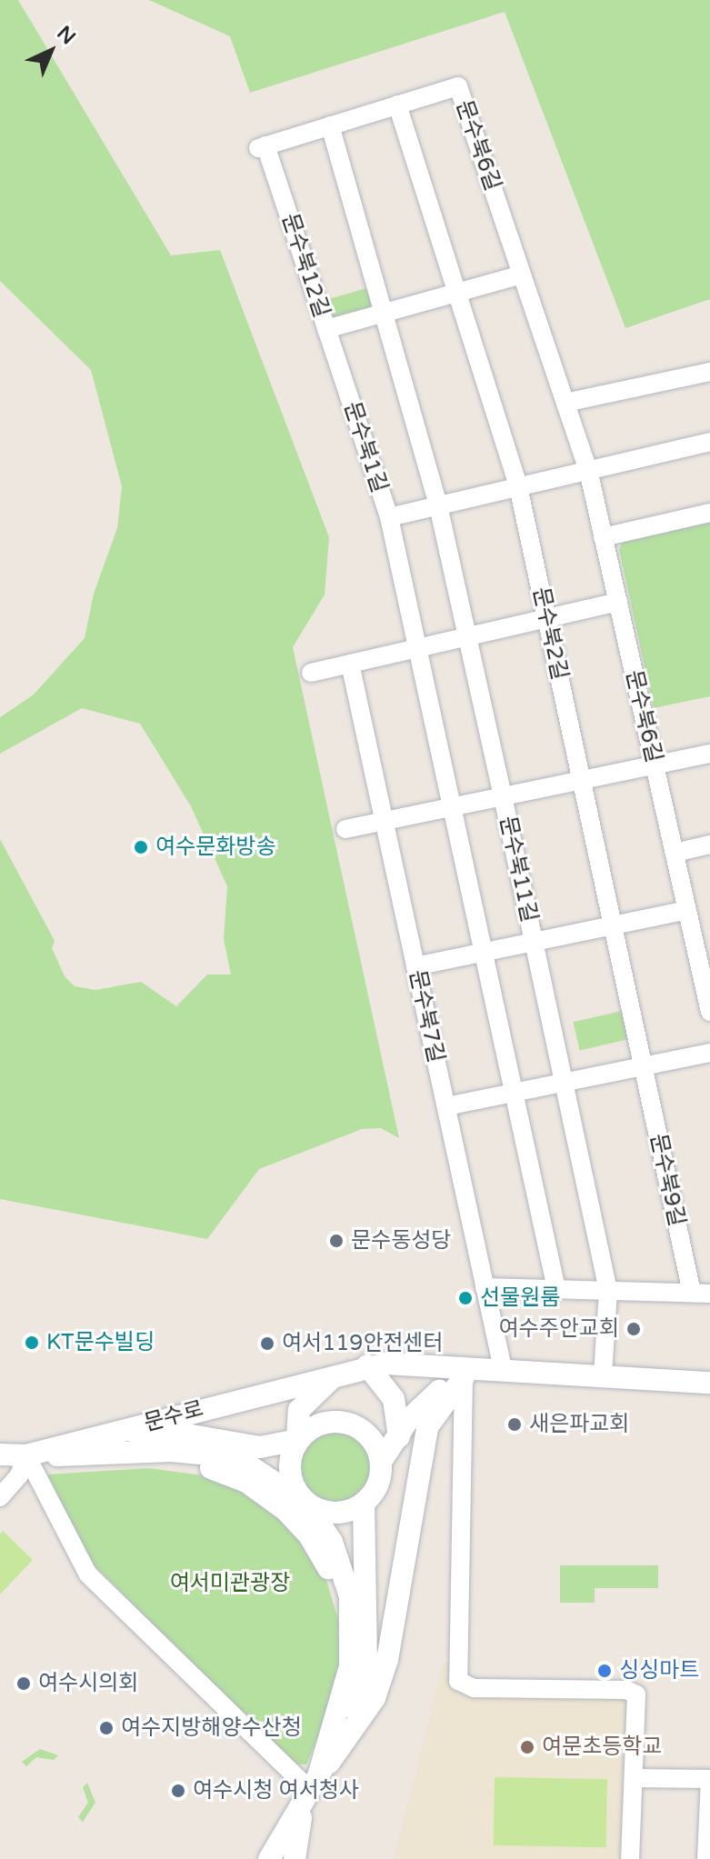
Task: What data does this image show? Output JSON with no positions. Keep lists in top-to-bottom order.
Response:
{
  "streets": {
    "street": [
      "문수북6길",
      "문수북12길",
      "문수북1길",
      "문수북2길",
      "문수북11길",
      "문수북7길",
      "문수북9길",
      "문수로"
    ]
  },
  "crossings": [
    ["문수북6길", "문수북12길"],
    ["문수북6길", "문수북1길"],
    ["문수북6길", "문수북11길"],
    ["문수북12길", "문수북1길"],
    ["문수북1길", "문수북2길"],
    ["문수북11길", "문수북7길"],
    ["문수북7길", "문수북9길"],
    ["문수북7길", "문수로"]
  ],
  "parks": ["여서미관광장"],
  "places": [
    "여수문화방송",
    "문수동성당",
    "선물원룸",
    "여수주안교회",
    "KT문수빌딩",
    "여서119안전센터",
    "새은파교회",
    "싱싱마트",
    "여수시의회",
    "여수지방해양수산청",
    "여문초등학교",
    "여수시청 여서청사"
  ],
  "north": "top right"
}
